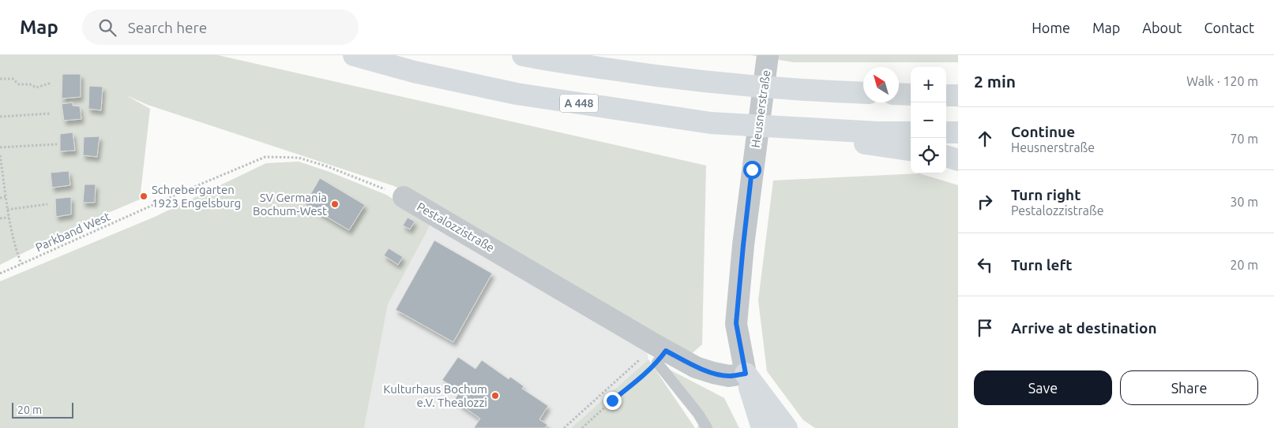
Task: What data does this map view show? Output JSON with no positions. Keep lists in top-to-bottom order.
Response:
{
  "streets": {
    "highway": ["A 448"],
    "street": ["Heusnerstraße", "Pestalozzistraße"],
    "path": ["Parkband West"]
  },
  "crossings": [
    ["Heusnerstraße", "Pestalozzistraße"],
    ["Pestalozzistraße", "Parkband West"]
  ],
  "places": ["Schrebergarten 1923 Engelsburg", "SV Germania Bochum-West", "Kulturhaus Bochum e.V. Thealozzi"],
  "scale_bar": "20 m",
  "north": "top left",
  "page": {
    "header": "Map",
    "search": "Search here",
    "nav": [
      "Home",
      "Map",
      "About",
      "Contact"
    ],
    "heading": ["2 min", "Walk · 120 m"],
    "map_buttons": ["+", "−"],
    "list": [
      ["Continue", "Heusnerstraße", "70 m"],
      ["Turn right", "Pestalozzistraße", "30 m"],
      ["Turn left", "20 m"],
      "Arrive at destination"
    ],
    "buttons": ["Save", "Share"],
    "scale": "20 m"
  }
}
